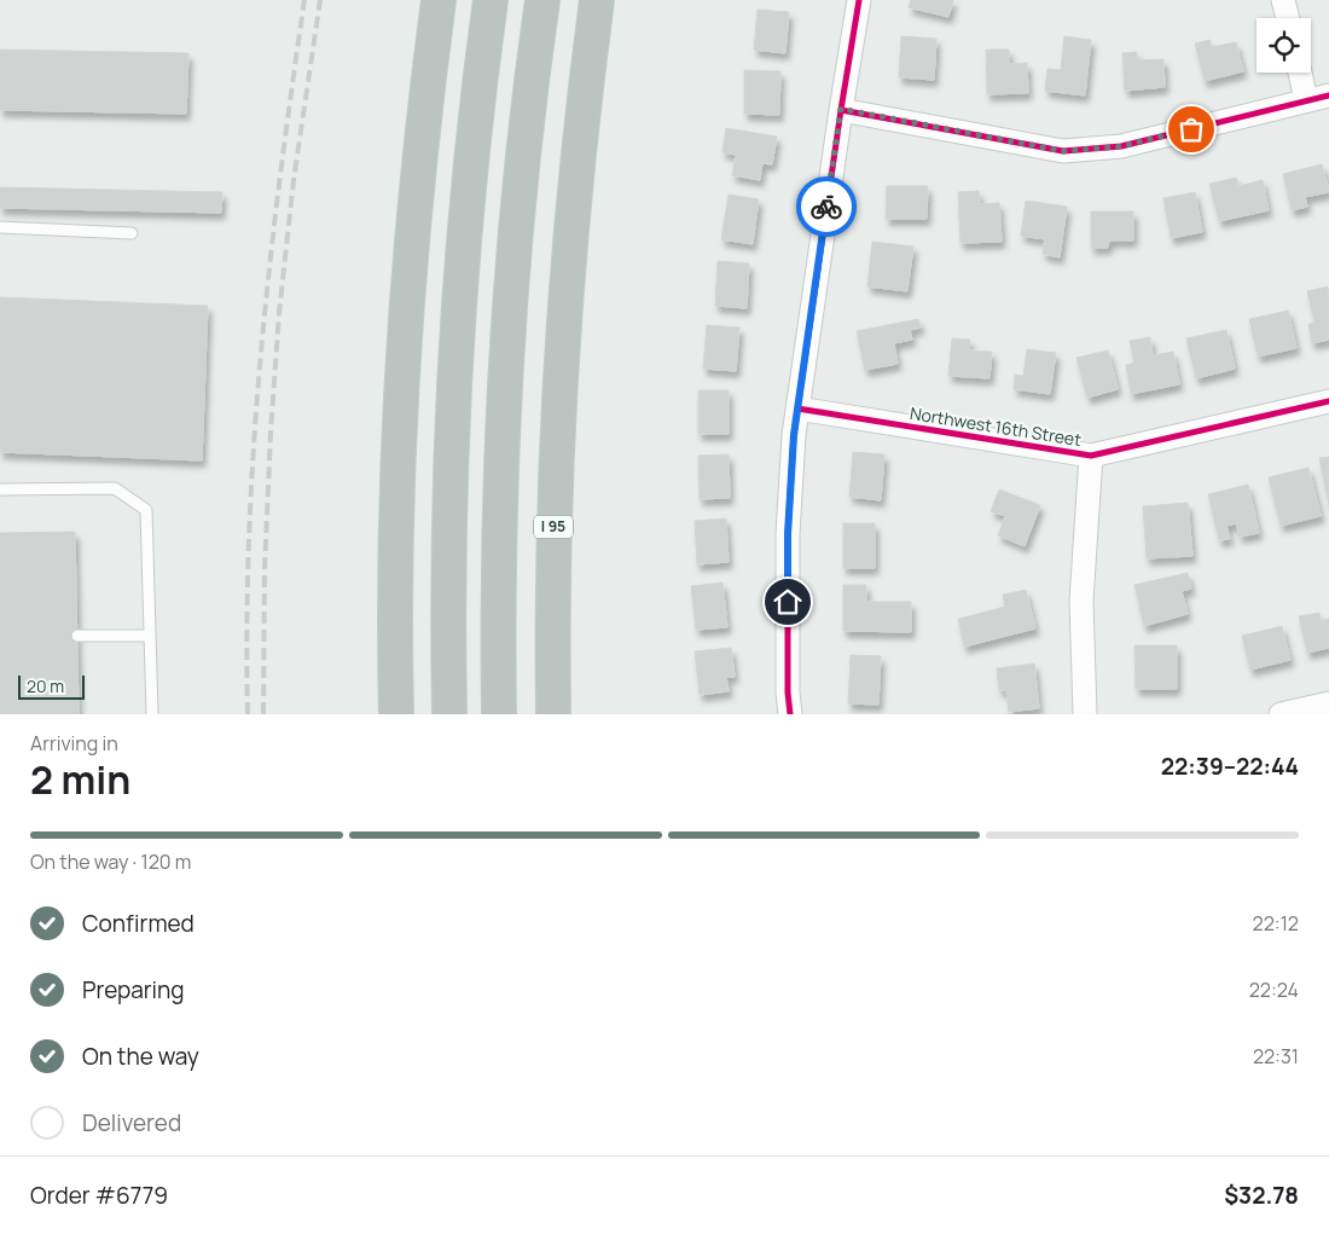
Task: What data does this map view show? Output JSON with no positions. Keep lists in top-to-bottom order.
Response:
{
  "streets": {
    "highway": ["I 95"],
    "street": ["Northwest 16th Street"]
  },
  "scale_bar": "20 m",
  "page": {
    "scale": "20 m",
    "heading": ["2 min", "Arriving in", "22:39–22:44"],
    "panel": ["Order #6779", "$32.78"],
    "bar": "On the way · 120 m",
    "list": [
      ["Confirmed", "22:12"],
      ["Preparing", "22:24"],
      ["On the way", "22:31"],
      "Delivered"
    ]
  }
}
